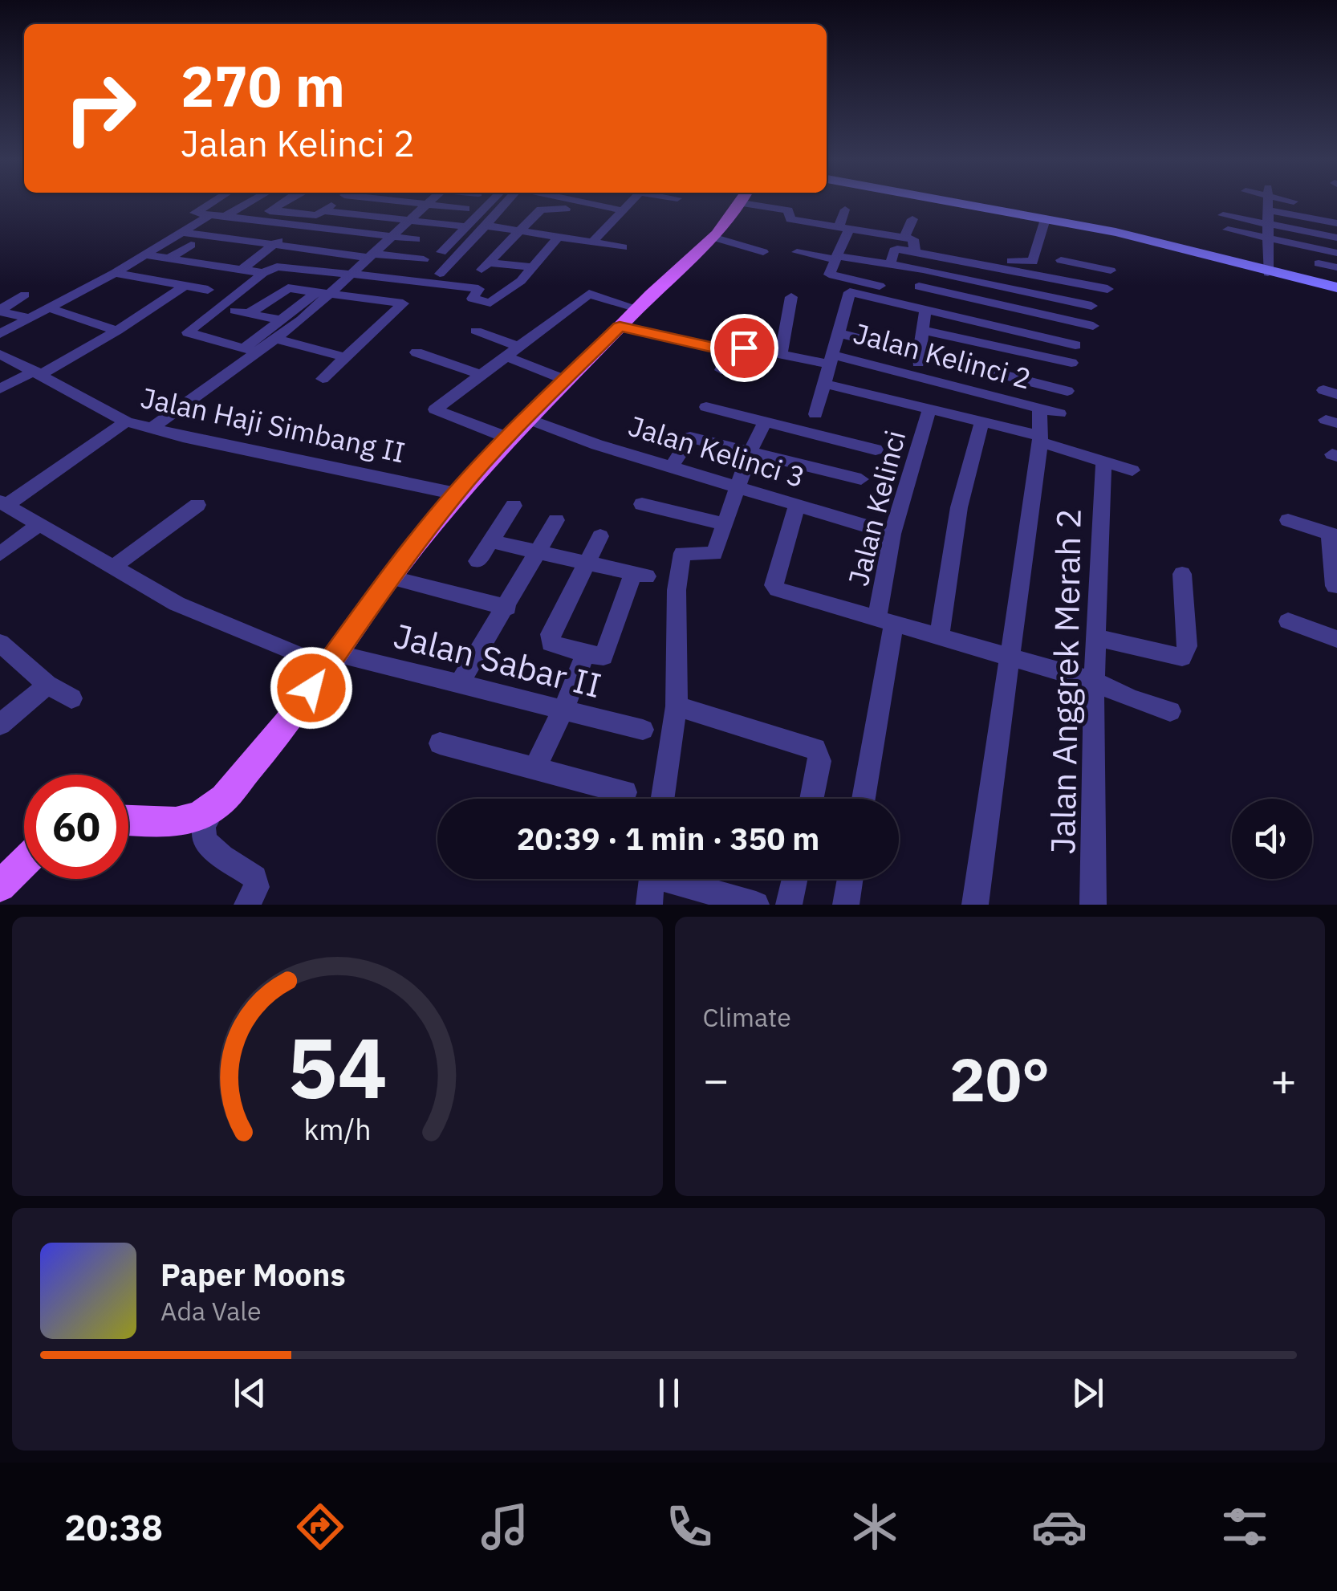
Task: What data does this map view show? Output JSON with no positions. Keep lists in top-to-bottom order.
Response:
{
  "streets": {
    "street": [
      "Jalan Kelinci 2",
      "Jalan Haji Simbang II",
      "Jalan Kelinci 3",
      "Jalan Kelinci",
      "Jalan Sabar II",
      "Jalan Anggrek Merah 2"
    ]
  },
  "crossings": [
    ["Jalan Kelinci 3", "Jalan Kelinci"]
  ],
  "page": {
    "turn": ["270 m", "Jalan Kelinci 2"],
    "limit": "60",
    "trip": "20:39 · 1 min · 350 m",
    "tile": "Climate",
    "heat": ["−", "20°", "+"],
    "song": ["Paper Moons", "Ada Vale"],
    "tabs": "20:38",
    "gauge": ["54", "km/h"]
  }
}
